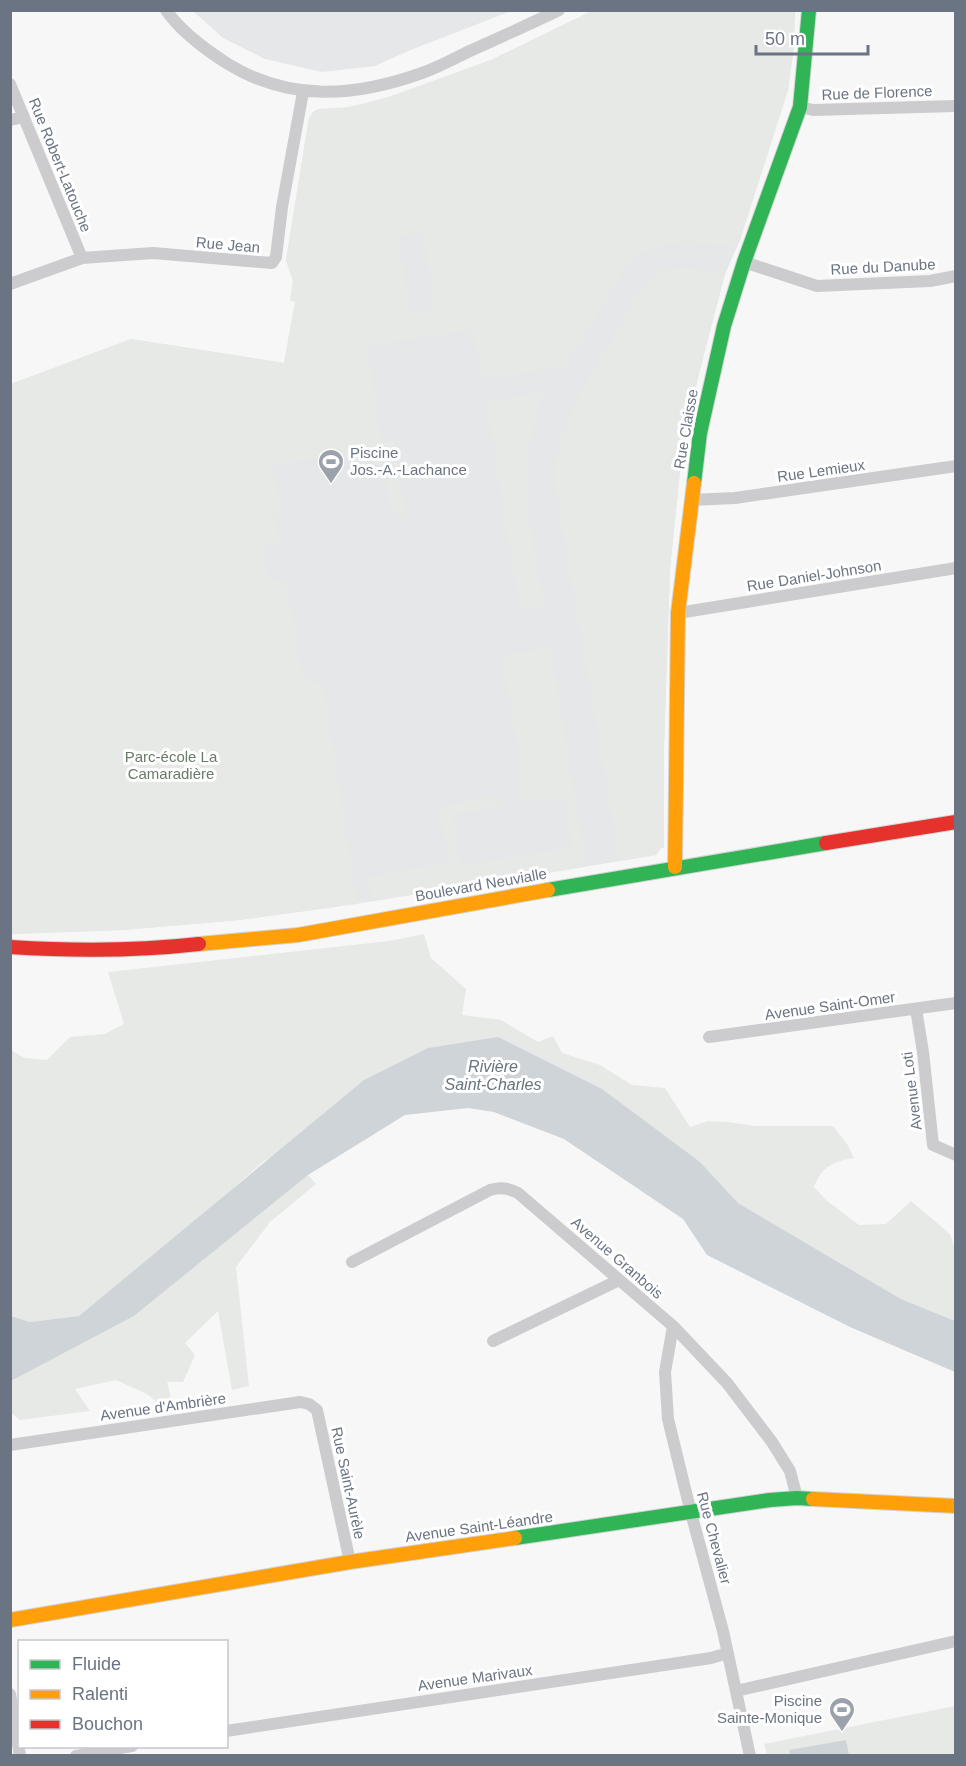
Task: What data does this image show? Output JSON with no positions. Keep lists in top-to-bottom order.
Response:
{
  "streets": {
    "street": [
      "Rue de Florence",
      "Rue Robert-Latouche",
      "Rue Jean",
      "Rue du Danube",
      "Rue Claisse",
      "Rue Lemieux",
      "Rue Daniel-Johnson",
      "Boulevard Neuvialle",
      "Avenue Saint-Omer",
      "Avenue Loti",
      "Avenue Granbois",
      "Avenue d'Ambrière",
      "Rue Saint-Aurèle",
      "Avenue Saint-Léandre",
      "Rue Chevalier",
      "Avenue Marivaux"
    ]
  },
  "crossings": [
    ["Rue de Florence", "Rue Claisse"],
    ["Rue Robert-Latouche", "Rue Jean"],
    ["Rue du Danube", "Rue Claisse"],
    ["Rue Claisse", "Rue Lemieux"],
    ["Rue Claisse", "Rue Daniel-Johnson"],
    ["Rue Claisse", "Boulevard Neuvialle"],
    ["Avenue Saint-Omer", "Avenue Loti"],
    ["Avenue Granbois", "Avenue Saint-Léandre"],
    ["Avenue Granbois", "Rue Chevalier"],
    ["Avenue d'Ambrière", "Rue Saint-Aurèle"],
    ["Rue Saint-Aurèle", "Avenue Saint-Léandre"],
    ["Avenue Saint-Léandre", "Rue Chevalier"],
    ["Rue Chevalier", "Avenue Marivaux"]
  ],
  "water": ["Rivière Saint-Charles"],
  "parks": ["Parc-école La Camaradière"],
  "places": {
    "sports": ["Piscine Jos.-A.-Lachance", "Piscine Sainte-Monique"]
  },
  "legend": ["Fluide", "Ralenti", "Bouchon"],
  "scale_bar": "50 m"
}
